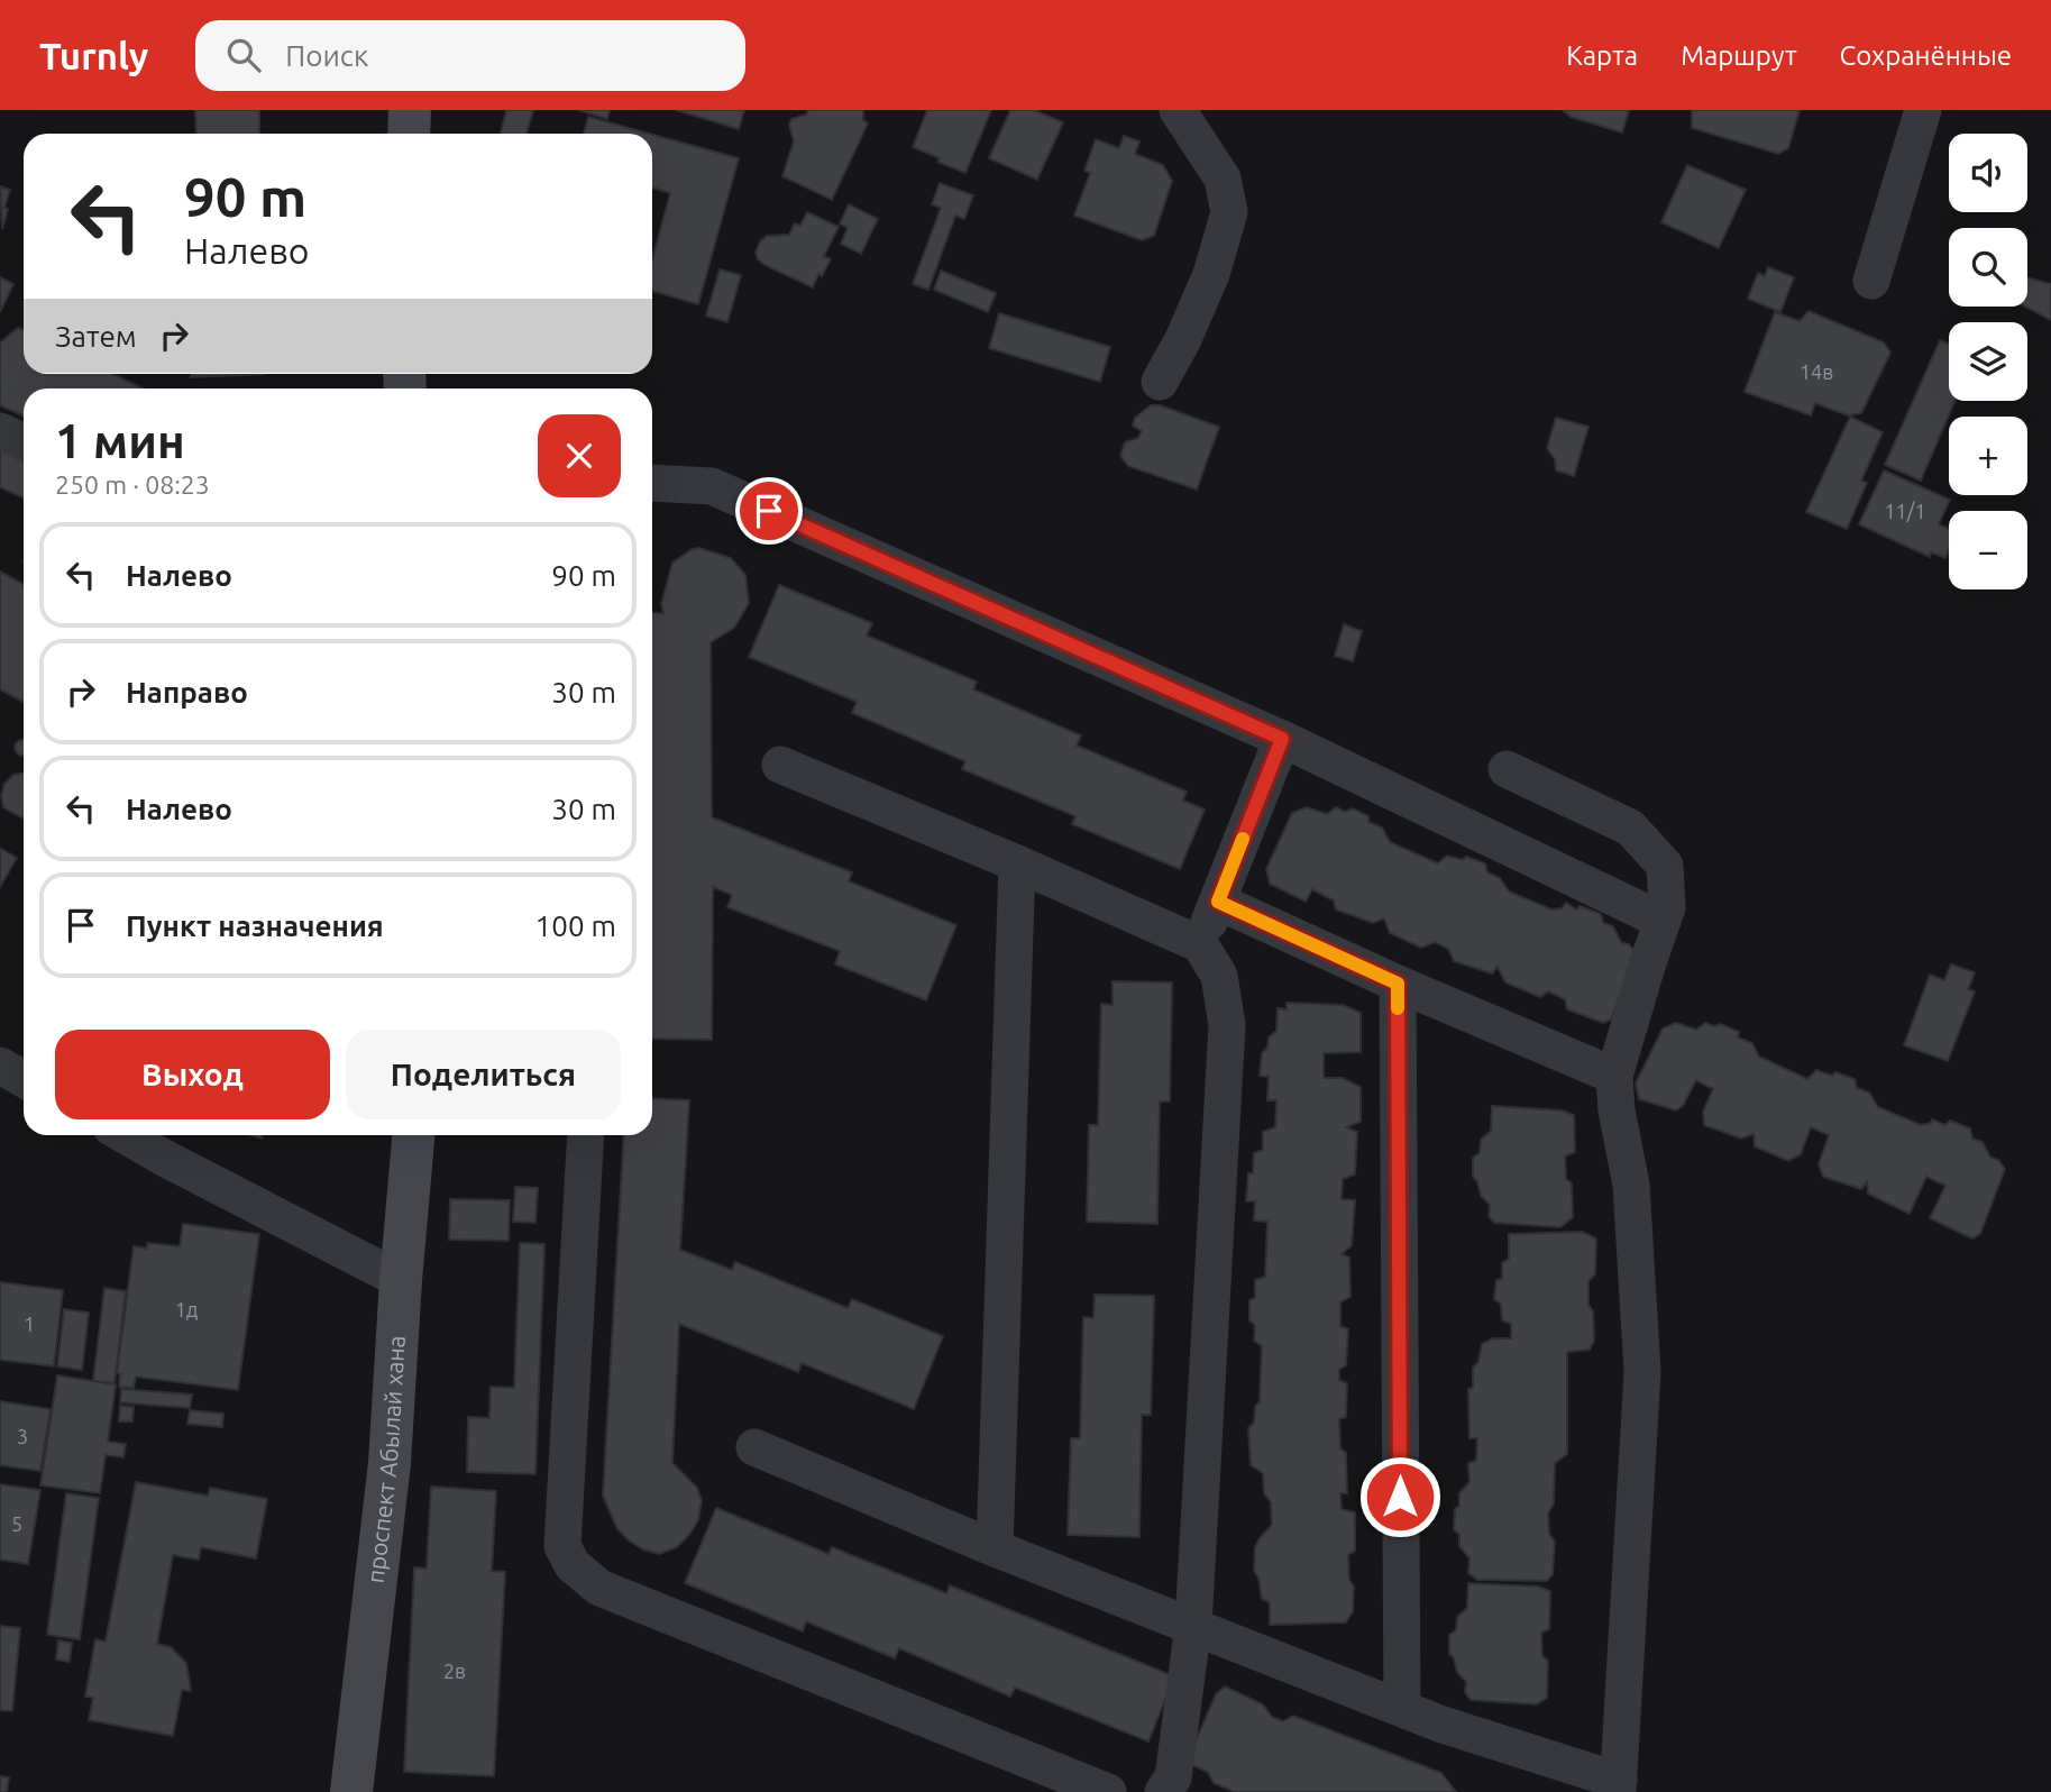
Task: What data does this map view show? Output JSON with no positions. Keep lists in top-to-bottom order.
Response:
{
  "streets": {
    "main road": ["проспект Абылай хана"]
  },
  "house_numbers": [
    "14в",
    "11/1",
    "1д",
    "1",
    "3",
    "5",
    "2в"
  ],
  "page": {
    "header": "Turnly",
    "search": "Поиск",
    "nav": ["Карта", "Маршрут", "Сохранённые"],
    "map_buttons": ["+", "−"],
    "turn": ["90 m", "Налево"],
    "then": "Затем",
    "heading": ["1 мин", "250 m · 08:23"],
    "list": [
      {
        "name": "Налево",
        "value": "90 m"
      },
      {
        "name": "Направо",
        "value": "30 m"
      },
      {
        "name": "Налево",
        "value": "30 m"
      },
      {
        "name": "Пункт назначения",
        "value": "100 m"
      }
    ],
    "buttons": ["Выход", "Поделиться"]
  }
}
